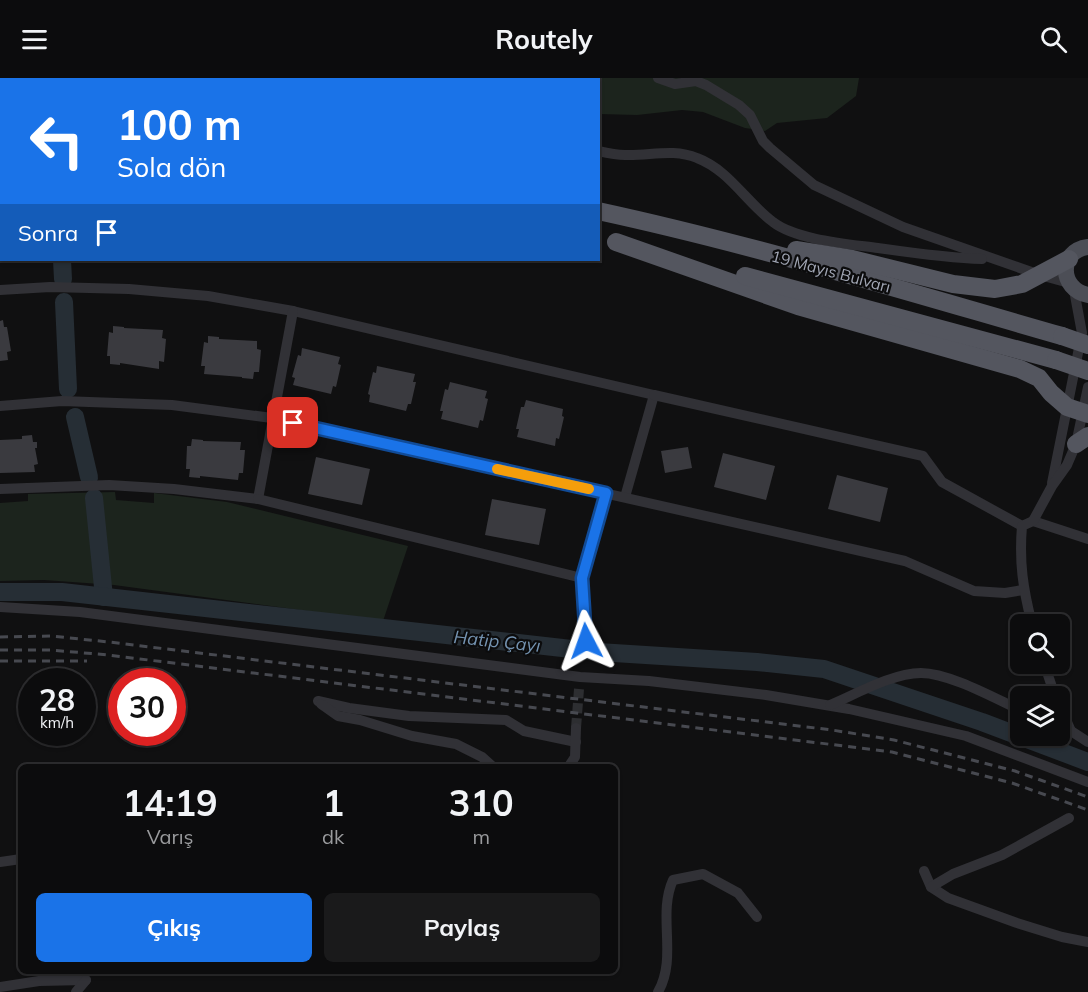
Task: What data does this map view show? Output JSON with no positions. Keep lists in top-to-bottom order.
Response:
{
  "streets": {
    "highway": ["19 Mayıs Bulvarı"]
  },
  "water": ["Hatip Çayı"],
  "page": {
    "header": "Routely",
    "turn": ["100 m", "Sola dön"],
    "then": "Sonra",
    "speed": "28 km/h",
    "limit": "30",
    "eta": [
      "14:19",
      "Varış",
      "1",
      "dk",
      "310",
      "m"
    ],
    "buttons": ["Çıkış", "Paylaş"]
  }
}
